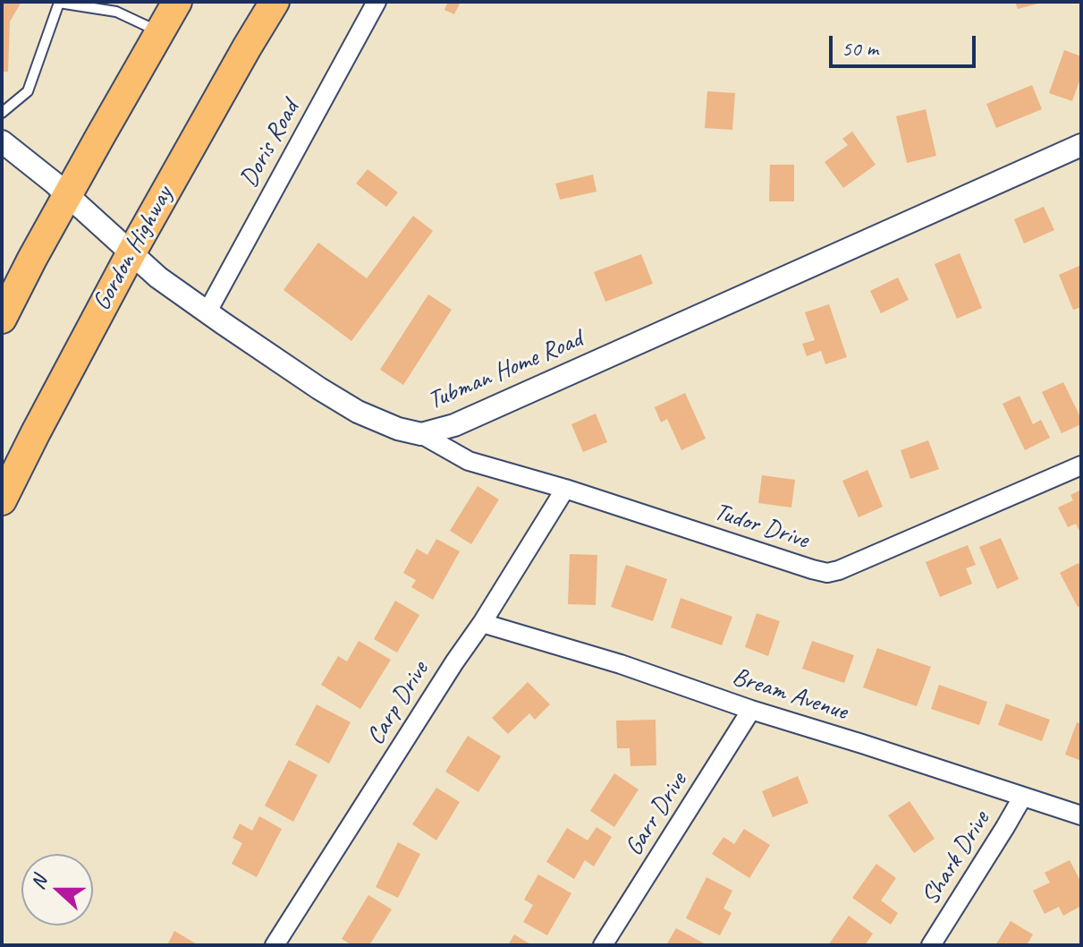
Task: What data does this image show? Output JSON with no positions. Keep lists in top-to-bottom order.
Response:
{
  "streets": {
    "highway": ["Gordon Highway"],
    "street": [
      "Doris Road",
      "Tubman Home Road",
      "Tudor Drive",
      "Bream Avenue",
      "Carp Drive",
      "Garr Drive",
      "Shark Drive"
    ]
  },
  "crossings": [
    ["Doris Road", "Tubman Home Road"],
    ["Gordon Highway", "Tubman Home Road"],
    ["Tubman Home Road", "Tudor Drive"],
    ["Tudor Drive", "Carp Drive"],
    ["Bream Avenue", "Carp Drive"],
    ["Bream Avenue", "Garr Drive"],
    ["Bream Avenue", "Shark Drive"]
  ],
  "scale_bar": "50 m",
  "north": "left"
}
